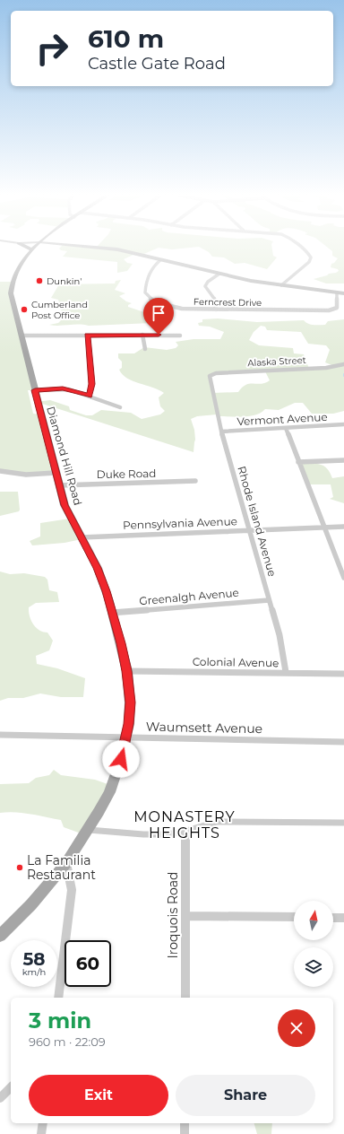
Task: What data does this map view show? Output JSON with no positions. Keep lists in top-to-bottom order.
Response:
{
  "streets": {
    "main road": ["Diamond Hill Road"],
    "street": [
      "Ferncrest Drive",
      "Alaska Street",
      "Vermont Avenue",
      "Duke Road",
      "Rhode Island Avenue",
      "Pennsylvania Avenue",
      "Greenalgh Avenue",
      "Colonial Avenue",
      "Waumsett Avenue",
      "Iroquois Road"
    ]
  },
  "crossings": [
    ["Alaska Street", "Rhode Island Avenue"],
    ["Vermont Avenue", "Rhode Island Avenue"],
    ["Diamond Hill Road", "Duke Road"],
    ["Diamond Hill Road", "Pennsylvania Avenue"],
    ["Diamond Hill Road", "Greenalgh Avenue"],
    ["Diamond Hill Road", "Colonial Avenue"],
    ["Diamond Hill Road", "Waumsett Avenue"],
    ["Rhode Island Avenue", "Pennsylvania Avenue"],
    ["Rhode Island Avenue", "Greenalgh Avenue"],
    ["Rhode Island Avenue", "Colonial Avenue"]
  ],
  "districts": ["MONASTERY HEIGHTS"],
  "places": ["Dunkin'", "Cumberland Post Office", "La Familia Restaurant"],
  "north": "top",
  "page": {
    "turn": ["610 m", "Castle Gate Road"],
    "speed": "58 km/h",
    "limit": "60",
    "heading": ["3 min", "960 m · 22:09"],
    "buttons": ["Exit", "Share"]
  }
}
